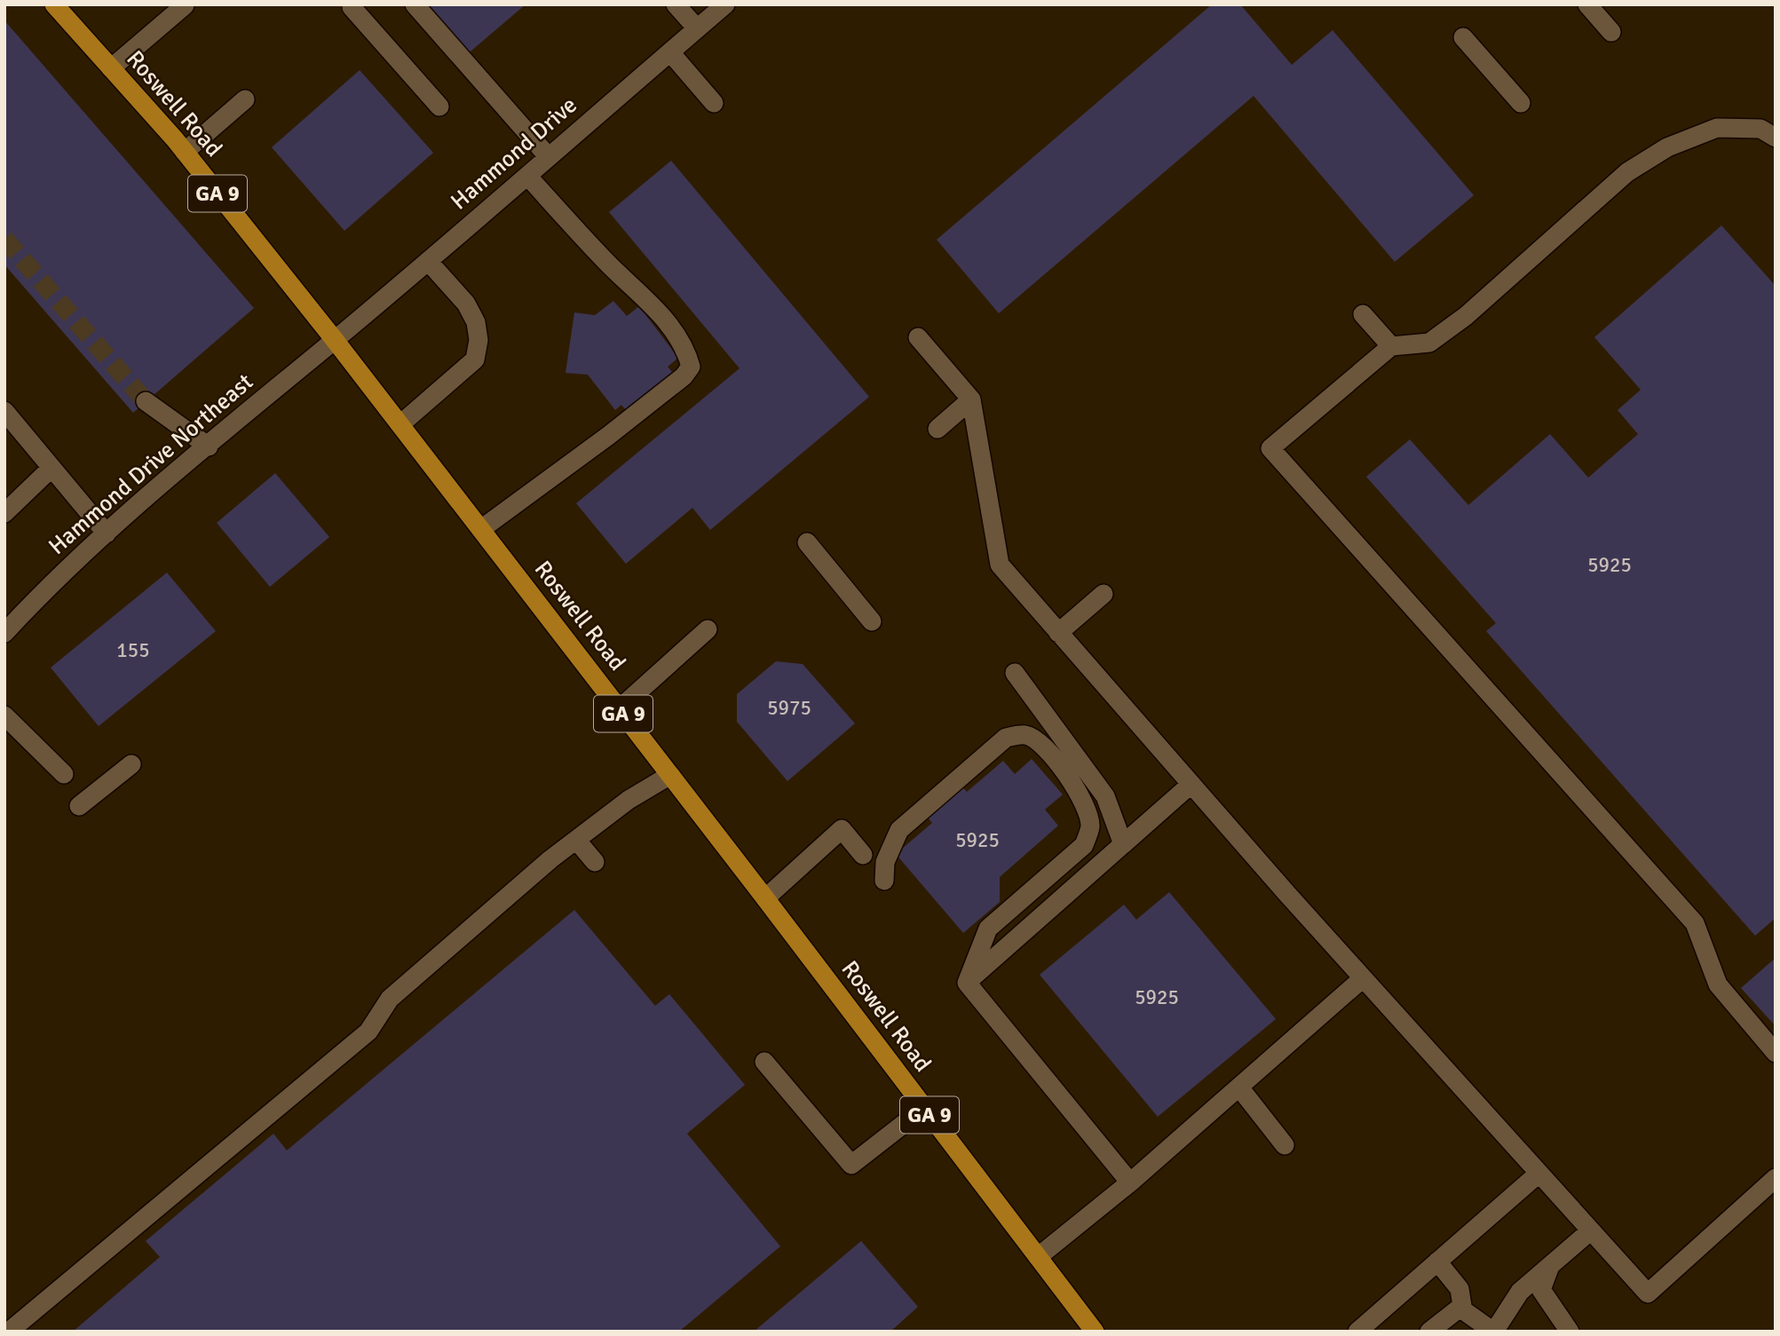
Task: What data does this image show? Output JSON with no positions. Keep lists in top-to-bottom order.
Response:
{
  "streets": {
    "main road": ["Roswell Road", "GA 9"],
    "street": ["Hammond Drive", "Hammond Drive Northeast"]
  },
  "crossings": [
    ["Roswell Road", "Hammond Drive"],
    ["Roswell Road", "Hammond Drive Northeast"],
    ["Hammond Drive", "Hammond Drive Northeast"]
  ],
  "house_numbers": [
    "5925",
    "155",
    "5975",
    "5925",
    "5925"
  ]
}
